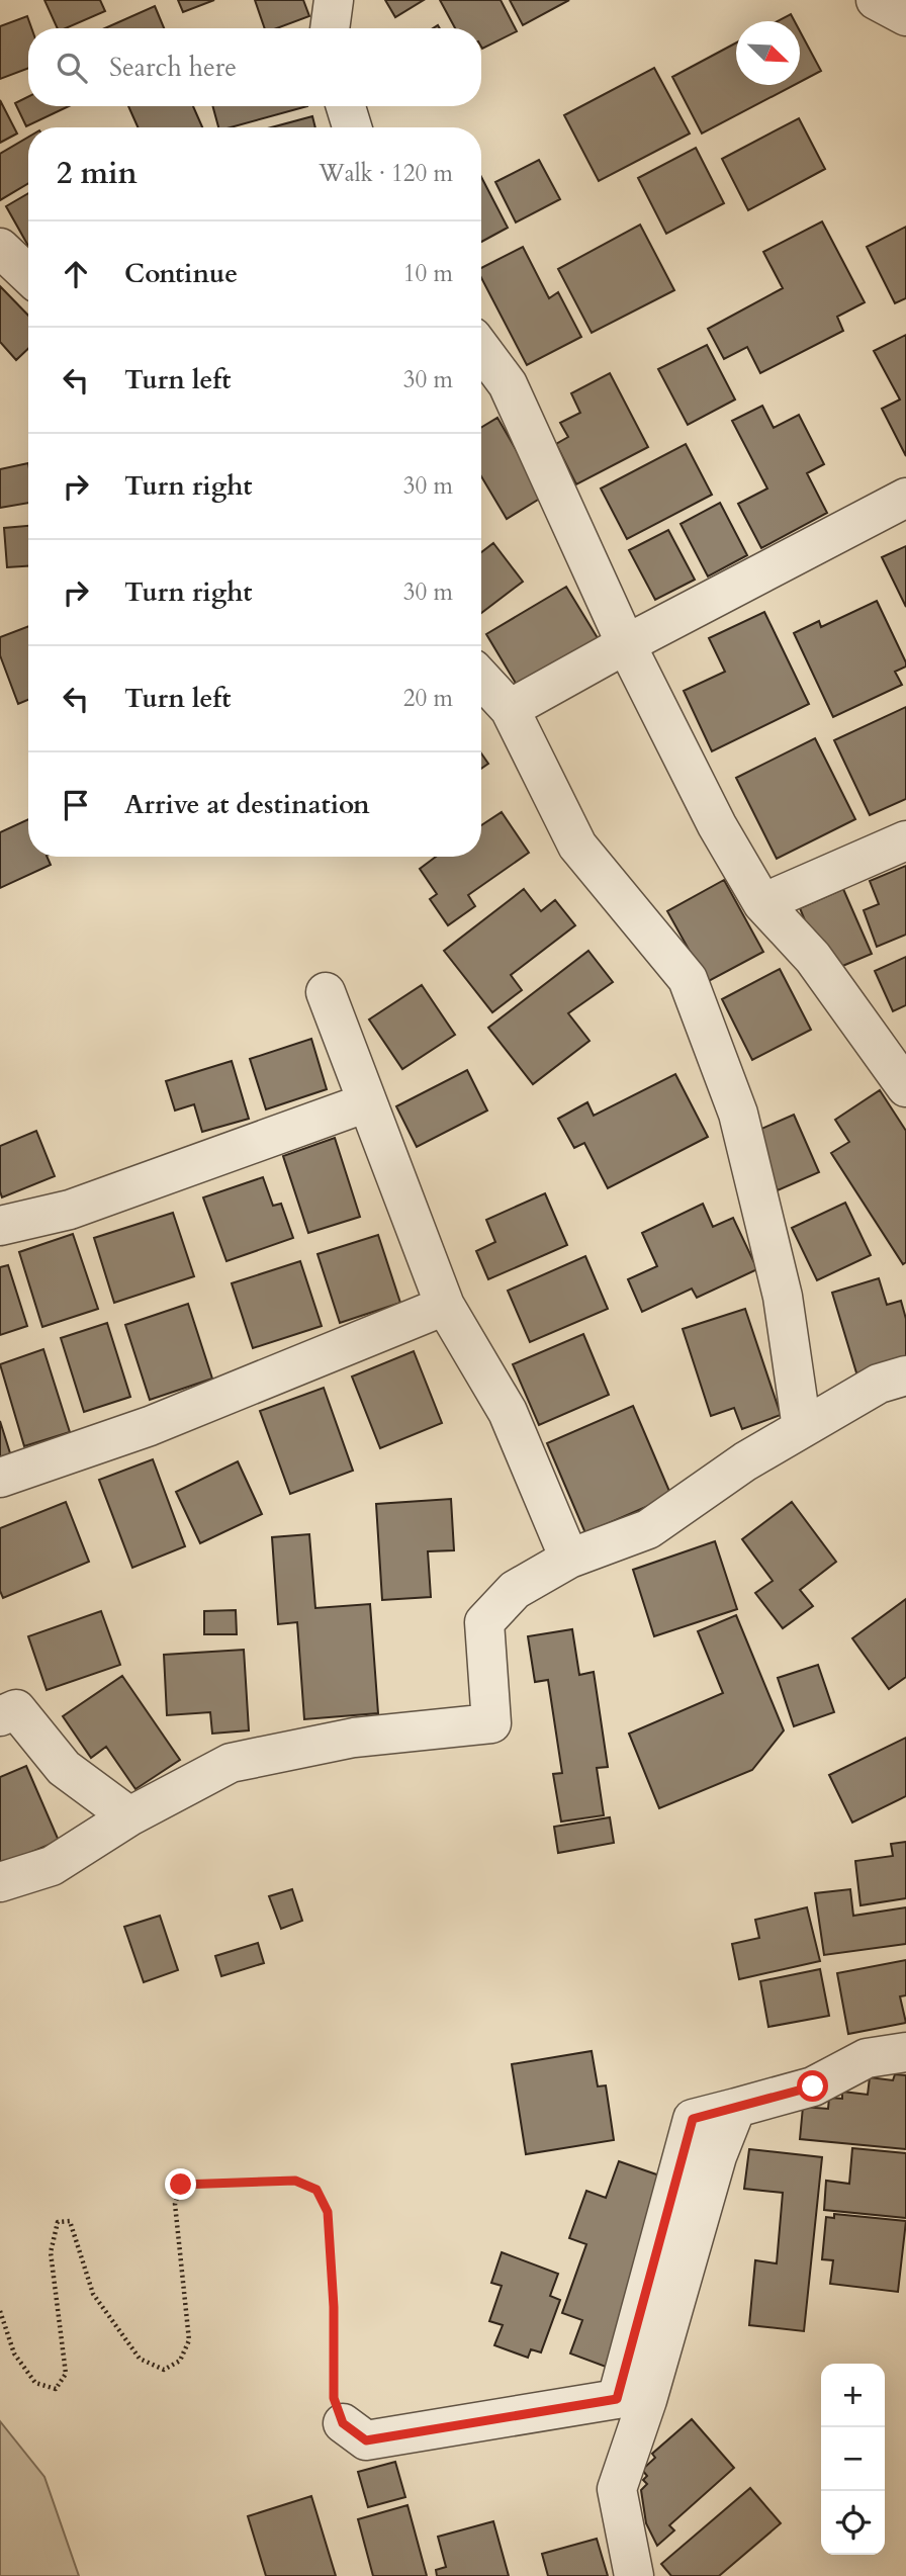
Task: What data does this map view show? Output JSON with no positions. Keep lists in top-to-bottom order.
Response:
{
  "north": "bottom right",
  "page": {
    "search": "Search here",
    "heading": ["2 min", "Walk · 120 m"],
    "list": [
      ["Continue", "10 m"],
      ["Turn left", "30 m"],
      ["Turn right", "30 m"],
      ["Turn right", "30 m"],
      ["Turn left", "20 m"],
      "Arrive at destination"
    ],
    "map_buttons": ["+", "−"]
  }
}
